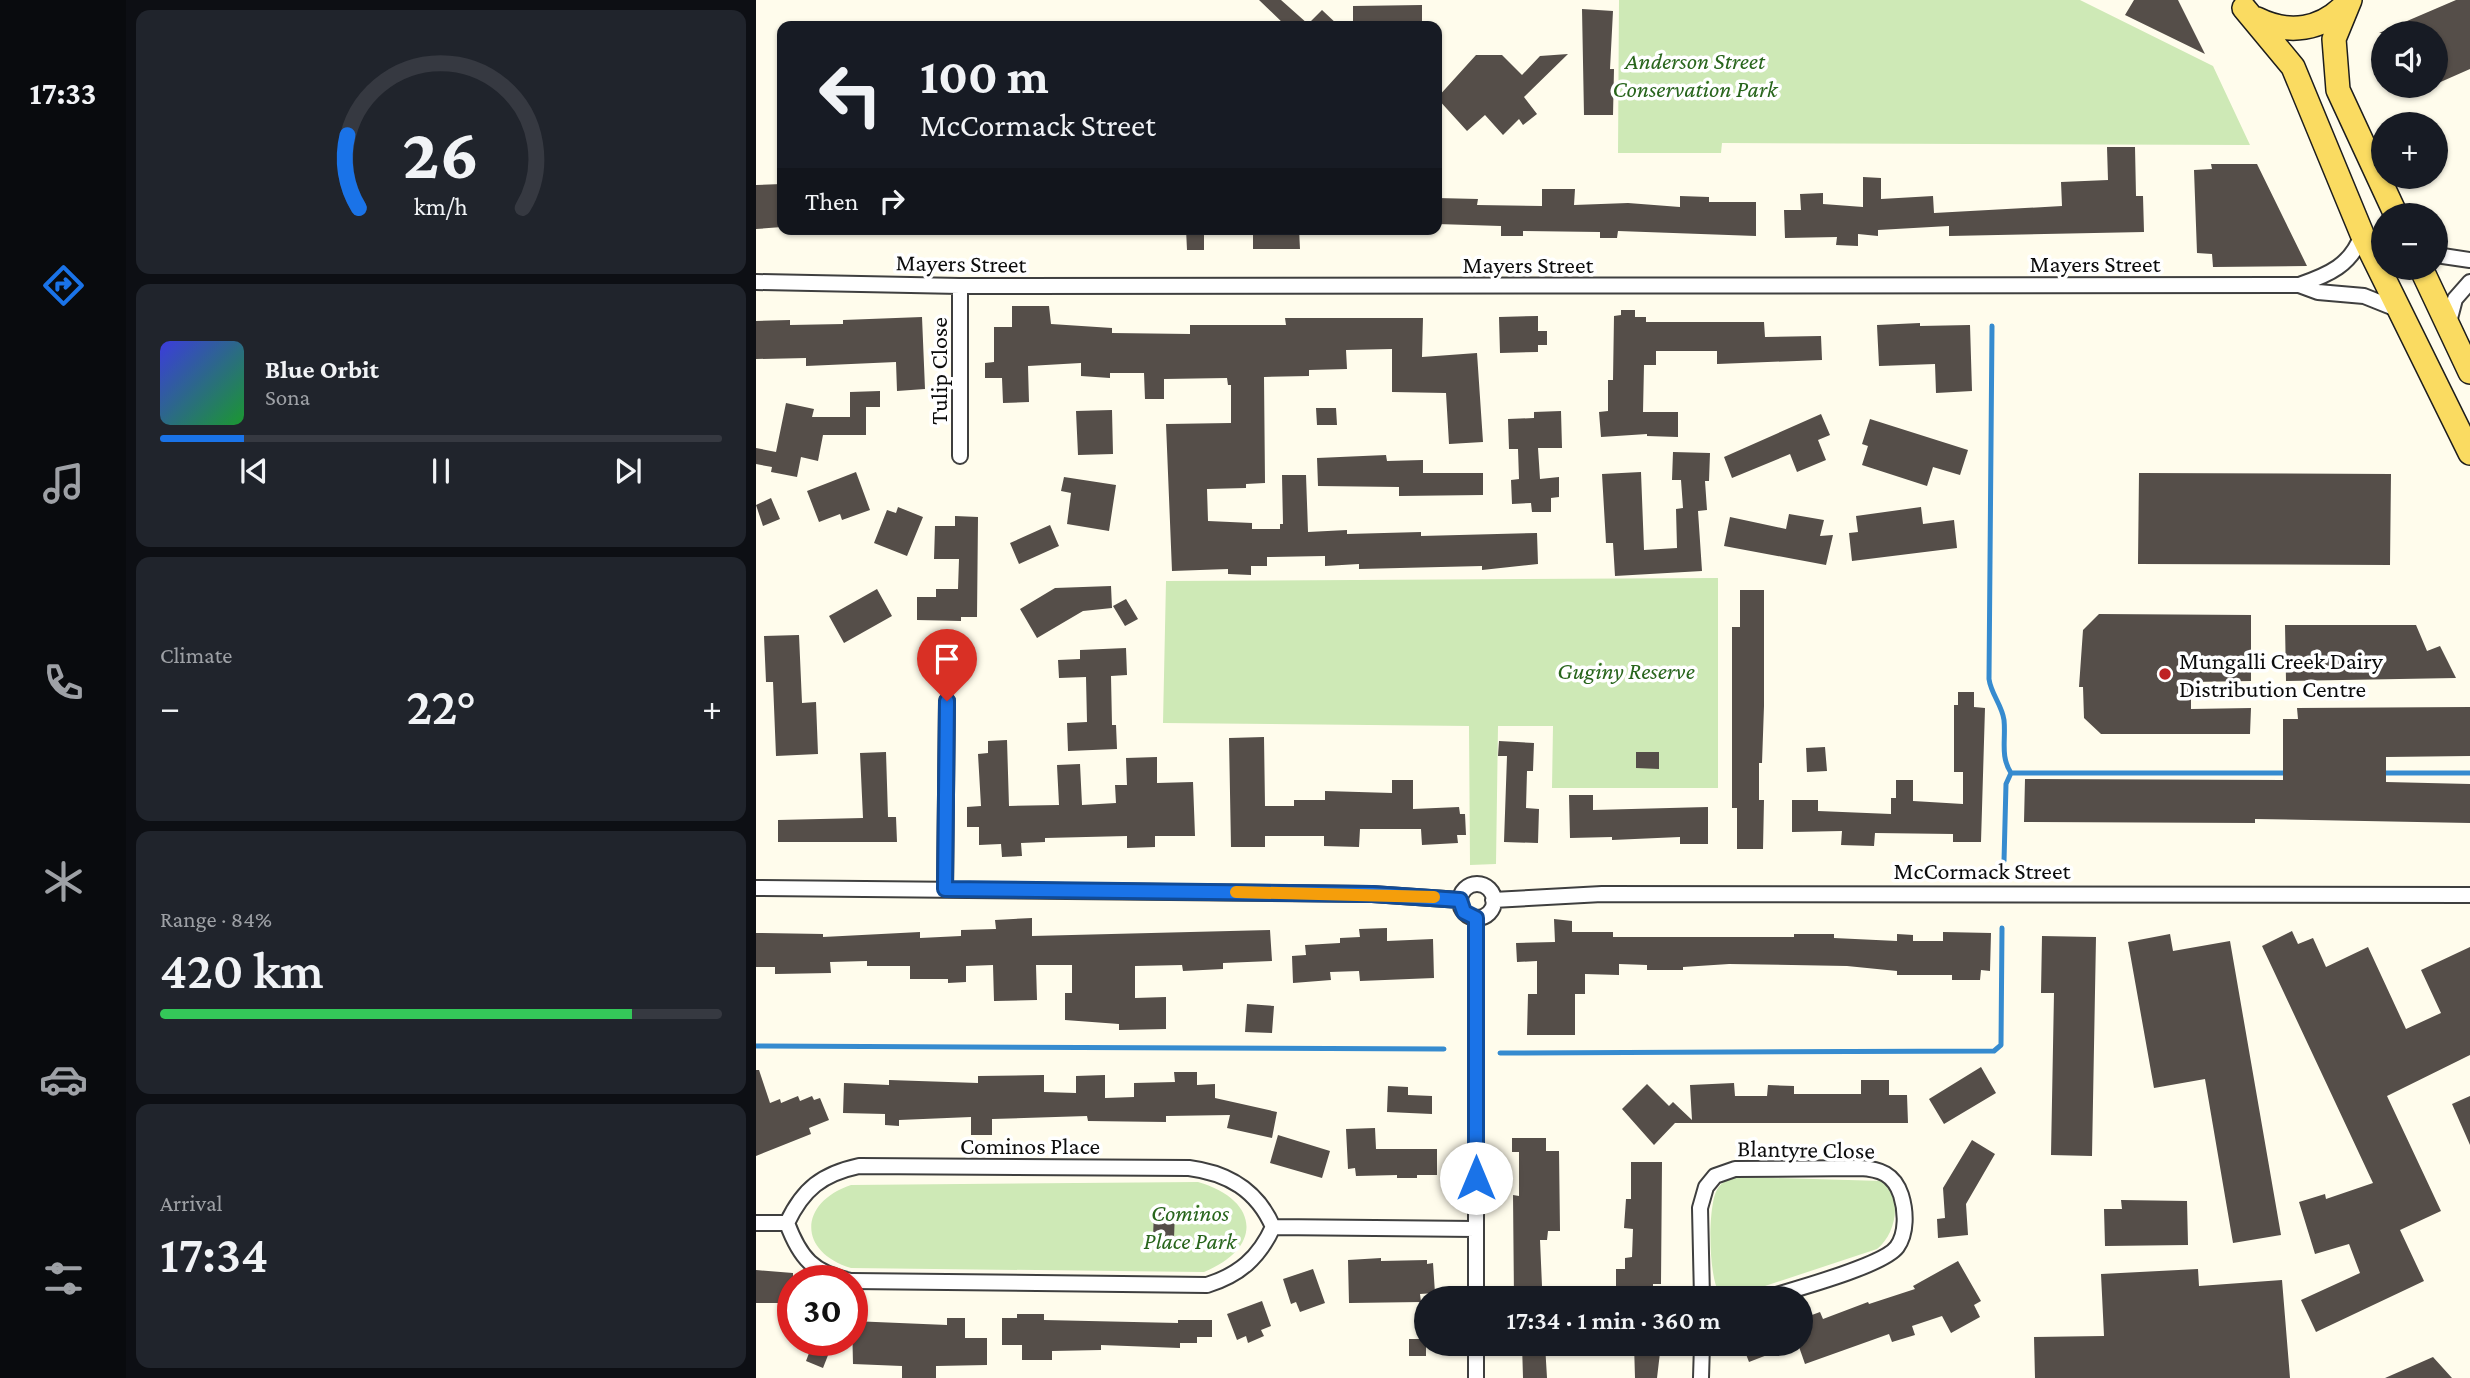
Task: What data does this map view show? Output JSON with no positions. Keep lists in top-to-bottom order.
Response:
{
  "streets": {
    "street": [
      "Mayers Street",
      "Tulip Close",
      "McCormack Street",
      "Cominos Place",
      "Blantyre Close"
    ]
  },
  "crossings": [
    ["Mayers Street", "Tulip Close"]
  ],
  "parks": ["Anderson Street Conservation Park", "Guginy Reserve", "Cominos Place Park"],
  "places": ["Mungalli Creek Dairy Distribution Centre"],
  "page": {
    "tabs": "17:33",
    "map_buttons": ["+", "−"],
    "turn": ["100 m", "McCormack Street"],
    "then": "Then",
    "song": ["Blue Orbit", "Sona"],
    "tile": [
      "Climate",
      ["Range · 84%", "420 km"],
      ["Arrival", "17:34"]
    ],
    "heat": ["−", "22°", "+"],
    "limit": "30",
    "trip": "17:34 · 1 min · 360 m",
    "gauge": ["26", "km/h"]
  }
}
